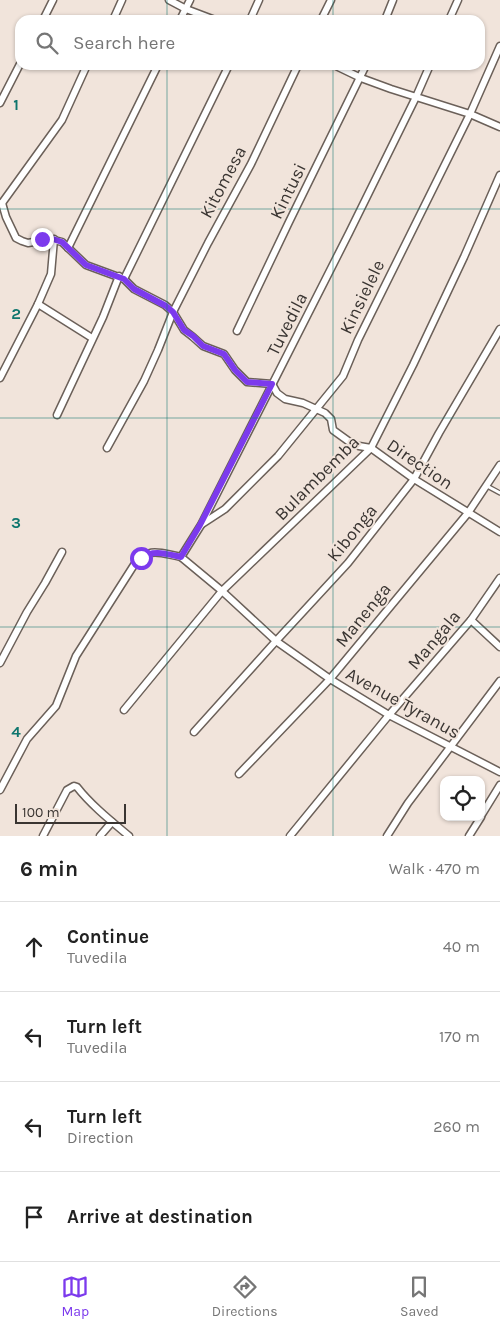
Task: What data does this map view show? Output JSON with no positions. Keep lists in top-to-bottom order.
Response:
{
  "streets": {
    "street": [
      "Kitomesa",
      "Kintusi",
      "Kinsielele",
      "Tuvedila",
      "Direction",
      "Bulambemba",
      "Kibonga",
      "Manenga",
      "Mangala",
      "Avenue Tyranus"
    ]
  },
  "crossings": [
    ["Kinsielele", "Tuvedila"],
    ["Kinsielele", "Direction"],
    ["Tuvedila", "Direction"],
    ["Tuvedila", "Avenue Tyranus"],
    ["Direction", "Bulambemba"],
    ["Direction", "Kibonga"],
    ["Direction", "Manenga"],
    ["Bulambemba", "Avenue Tyranus"],
    ["Kibonga", "Avenue Tyranus"],
    ["Manenga", "Avenue Tyranus"],
    ["Mangala", "Avenue Tyranus"]
  ],
  "scale_bar": "100 m",
  "page": {
    "search": "Search here",
    "scale": "100 m",
    "heading": ["6 min", "Walk · 470 m"],
    "list": [
      ["Continue", "Tuvedila", "40 m"],
      ["Turn left", "Tuvedila", "170 m"],
      ["Turn left", "Direction", "260 m"],
      "Arrive at destination"
    ],
    "nav": ["Map", "Directions", "Saved"]
  },
  "grid": {
    "rows": [
      "1",
      "2",
      "3",
      "4"
    ]
  }
}
